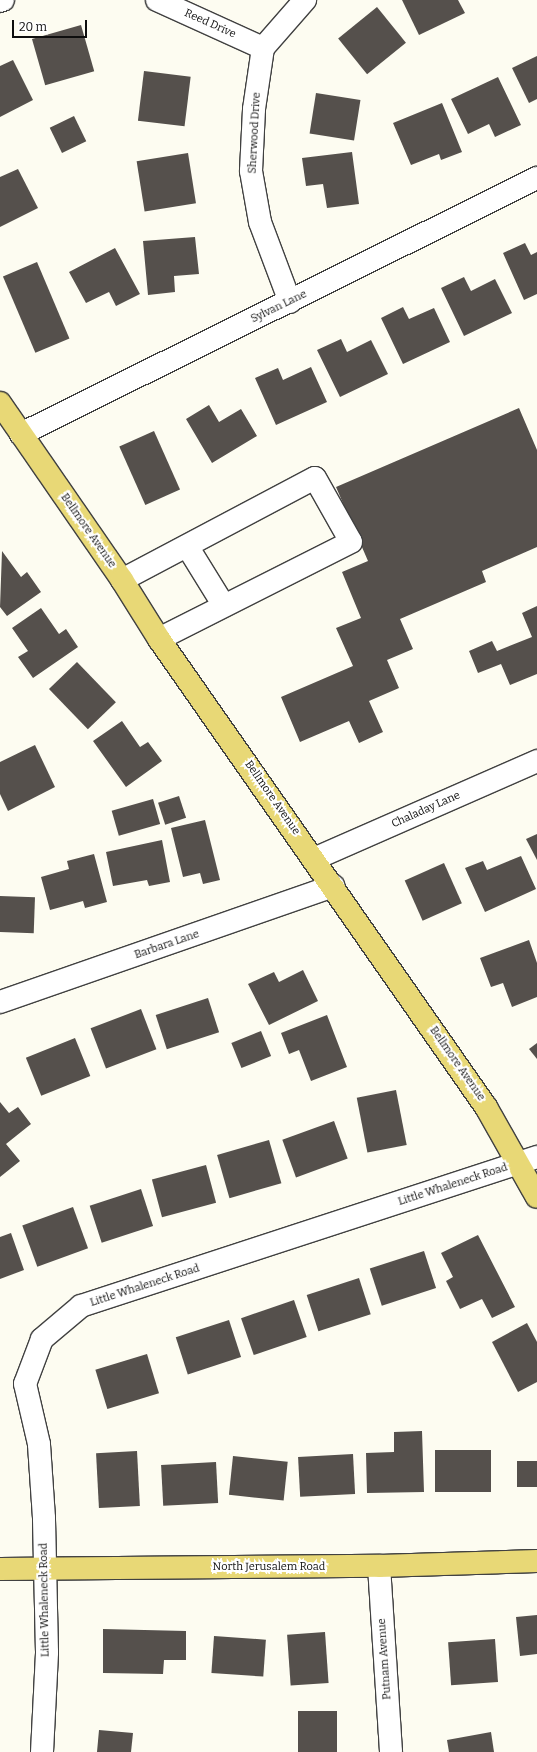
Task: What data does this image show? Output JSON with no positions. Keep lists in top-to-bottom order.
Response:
{
  "streets": {
    "main road": ["Bellmore Avenue", "North Jerusalem Road"],
    "street": [
      "Reed Drive",
      "Sherwood Drive",
      "Sylvan Lane",
      "Chaladay Lane",
      "Barbara Lane",
      "Little Whaleneck Road",
      "Putnam Avenue"
    ]
  },
  "crossings": [
    ["Reed Drive", "Sherwood Drive"],
    ["Sherwood Drive", "Sylvan Lane"],
    ["Sylvan Lane", "Bellmore Avenue"],
    ["Bellmore Avenue", "Chaladay Lane"],
    ["Bellmore Avenue", "Barbara Lane"],
    ["Bellmore Avenue", "Little Whaleneck Road"],
    ["Little Whaleneck Road", "North Jerusalem Road"],
    ["North Jerusalem Road", "Putnam Avenue"]
  ],
  "scale_bar": "20 m"
}
